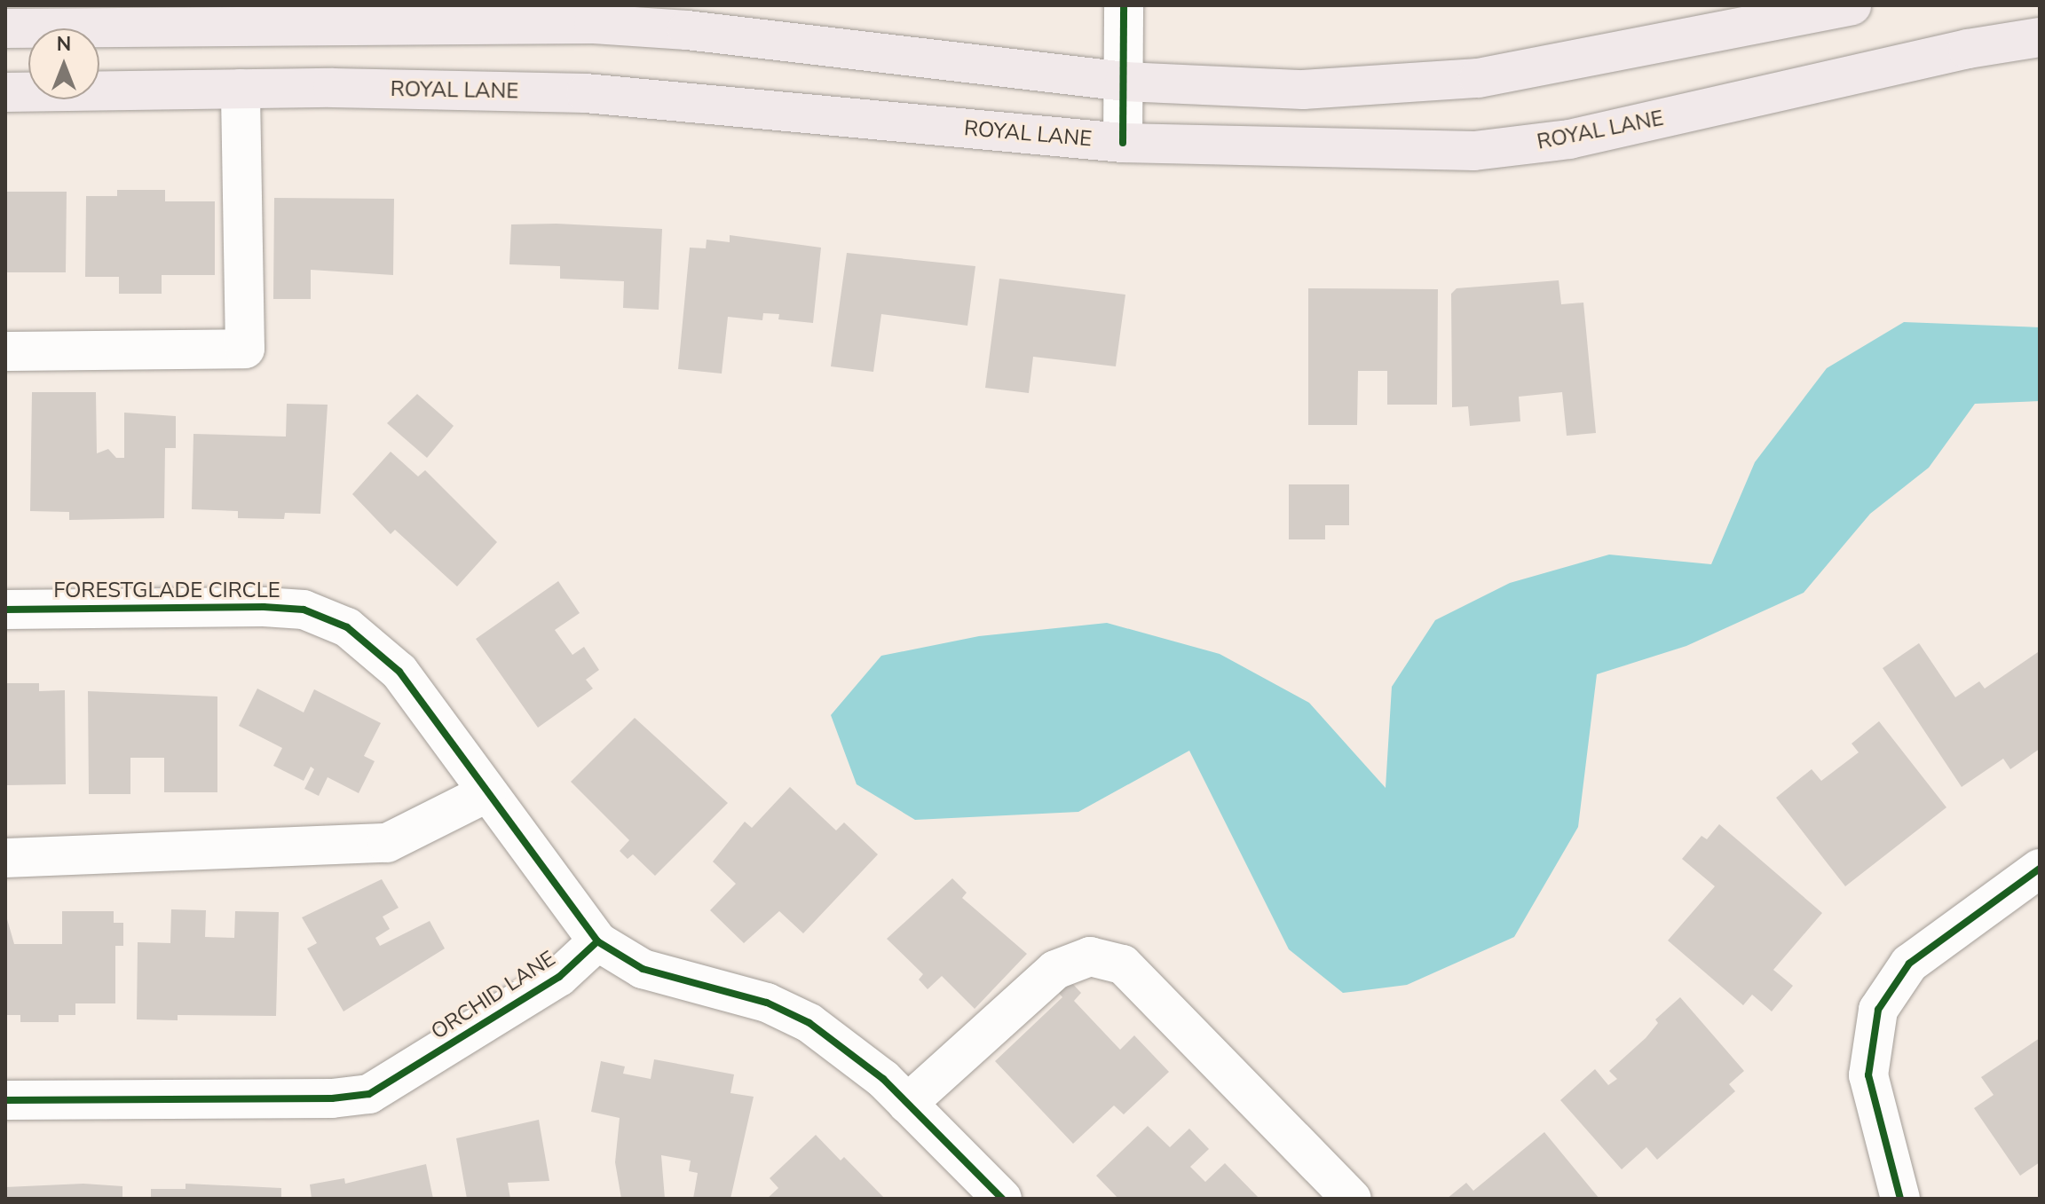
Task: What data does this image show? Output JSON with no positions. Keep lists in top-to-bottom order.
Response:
{
  "streets": {
    "main road": ["ROYAL LANE"],
    "street": ["FORESTGLADE CIRCLE", "ORCHID LANE"]
  },
  "crossings": [
    ["FORESTGLADE CIRCLE", "ORCHID LANE"]
  ],
  "north": "top"
}
